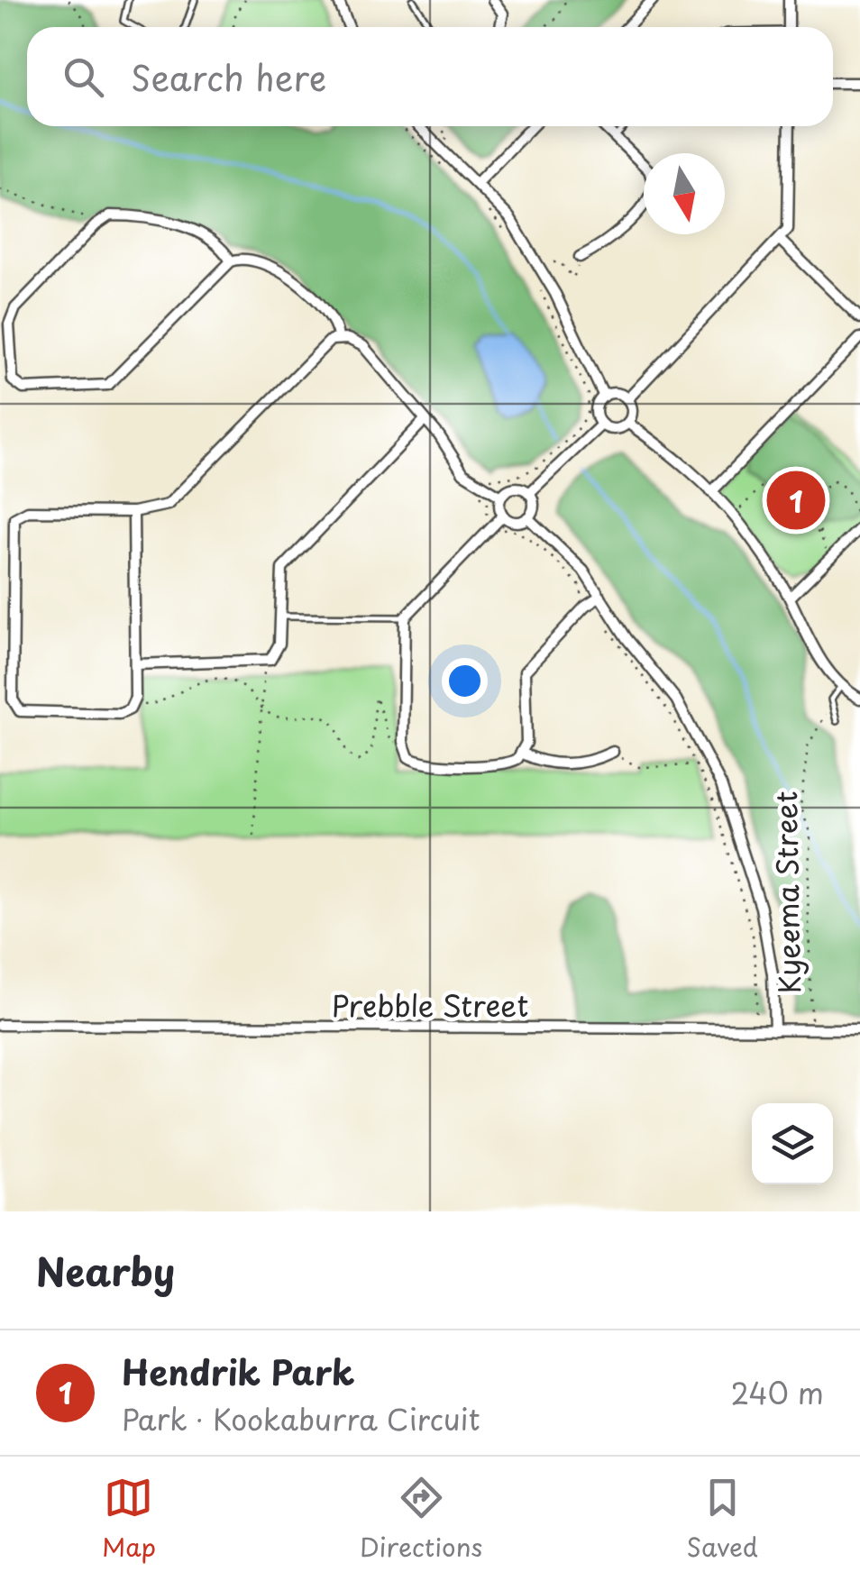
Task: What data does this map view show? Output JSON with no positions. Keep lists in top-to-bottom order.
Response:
{
  "streets": {
    "street": ["Prebble Street"],
    "path": ["Kyeema Street"]
  },
  "crossings": [
    ["Kyeema Street", "Prebble Street"]
  ],
  "north": "bottom",
  "page": {
    "search": "Search here",
    "pins": "1",
    "heading": "Nearby",
    "list": [
      {
        "mark": "1",
        "name": "Hendrik Park",
        "note": "Park · Kookaburra Circuit",
        "value": "240 m"
      }
    ],
    "nav": ["Map", "Directions", "Saved"]
  }
}
